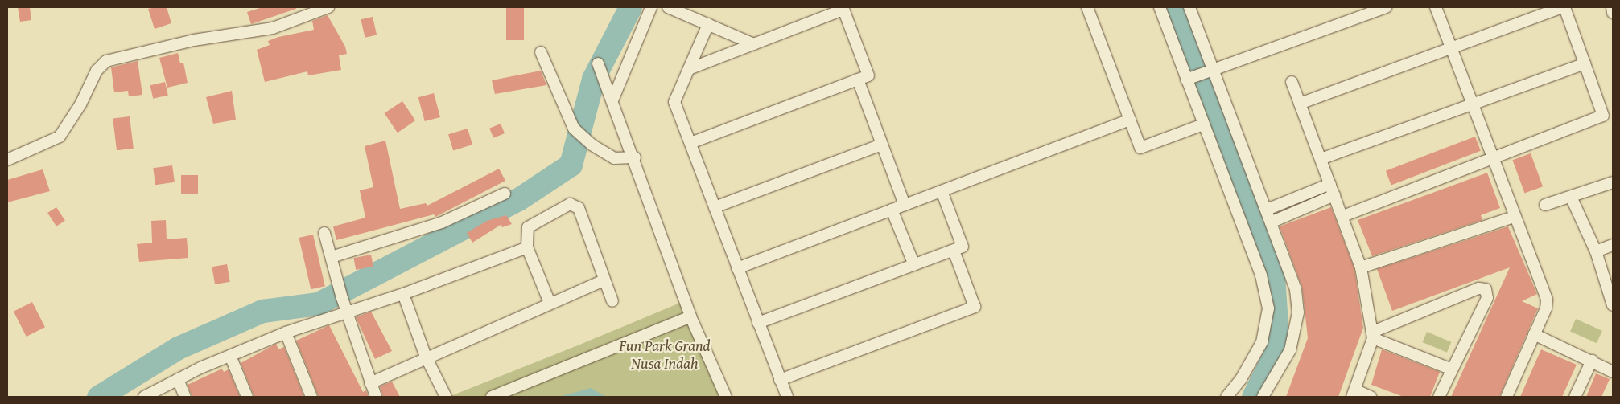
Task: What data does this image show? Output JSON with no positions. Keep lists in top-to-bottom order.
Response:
{
  "parks": ["Fun Park Grand Nusa Indah"]
}
